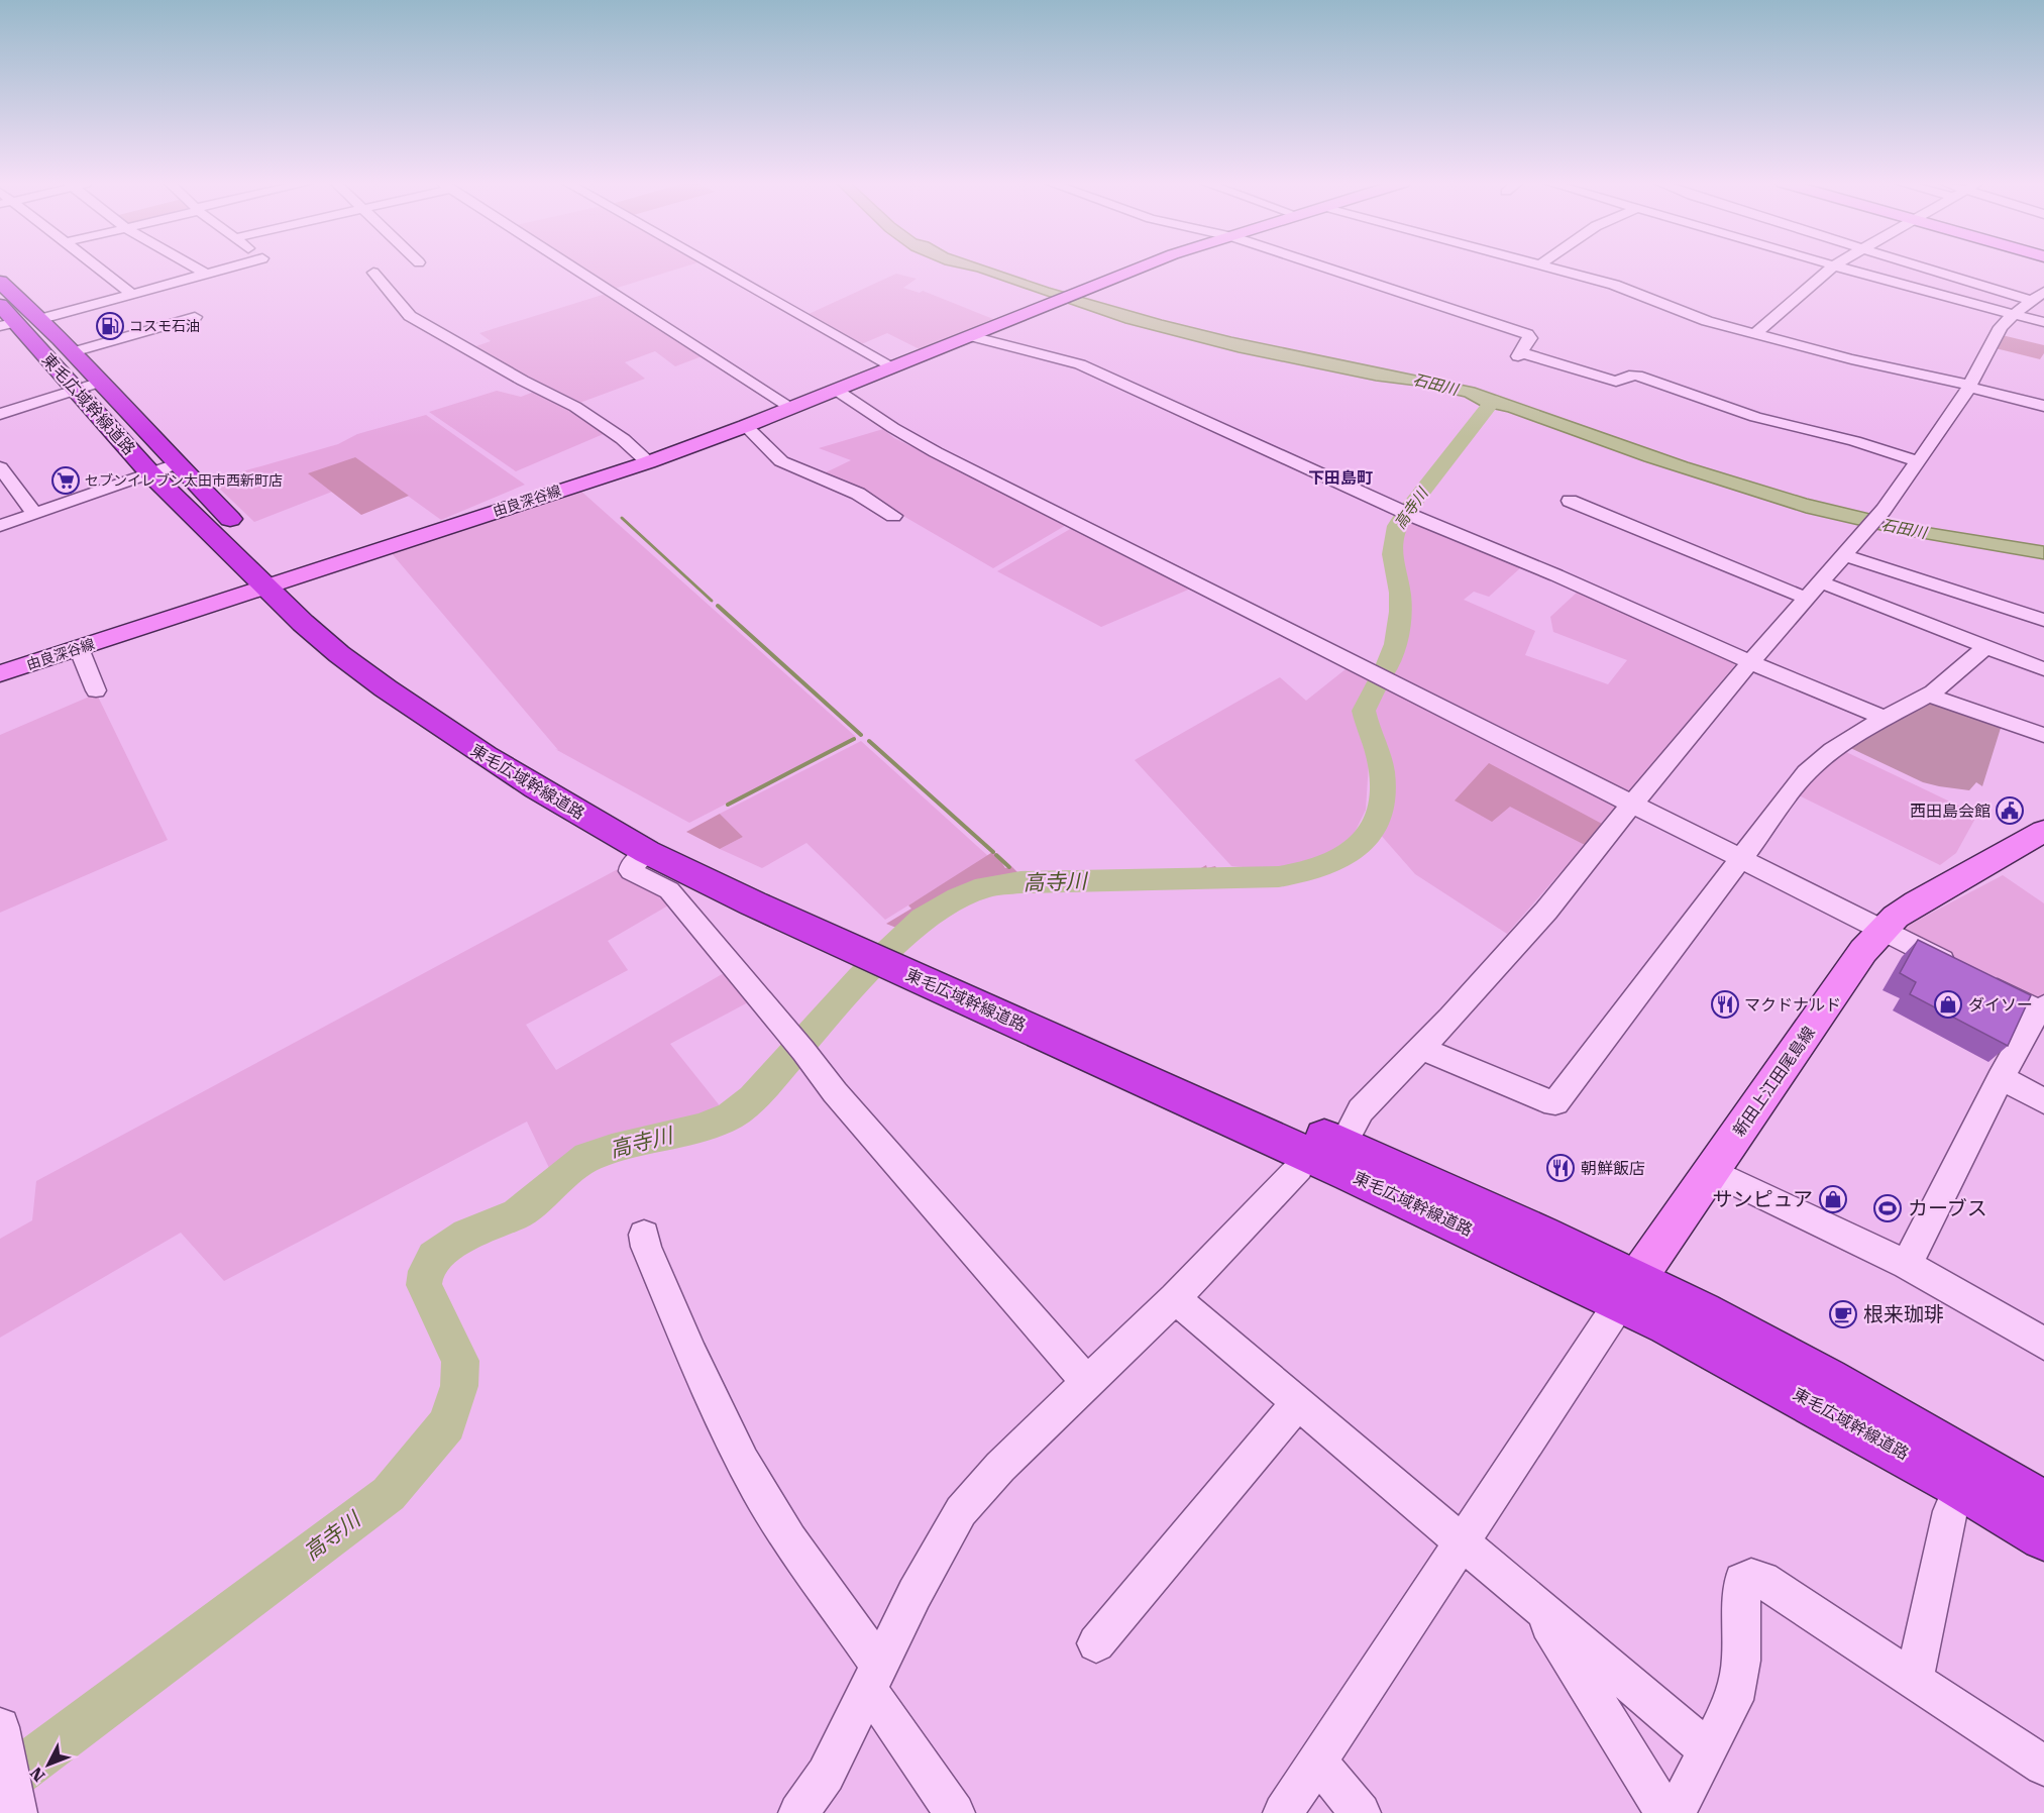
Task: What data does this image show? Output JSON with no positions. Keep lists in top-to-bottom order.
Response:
{
  "streets": {
    "highway": ["東毛広域幹線道路"],
    "main road": ["由良深谷線", "新田上江田尾島線"]
  },
  "crossings": [
    ["東毛広域幹線道路", "由良深谷線"],
    ["東毛広域幹線道路", "新田上江田尾島線"]
  ],
  "districts": ["下田島町"],
  "water": ["石田川", "高寺川"],
  "places": {
    "fuel station": ["コスモ石油"],
    "supermarket": ["セブンイレブン太田市西新町店"],
    "public building": ["西田島会館"],
    "restaurant": ["マクドナルド", "朝鮮飯店"],
    "shop": ["ダイソー", "サンピュア"],
    "sports": ["カーブス"],
    "cafe": ["根来珈琲"]
  },
  "north": "bottom left"
}
